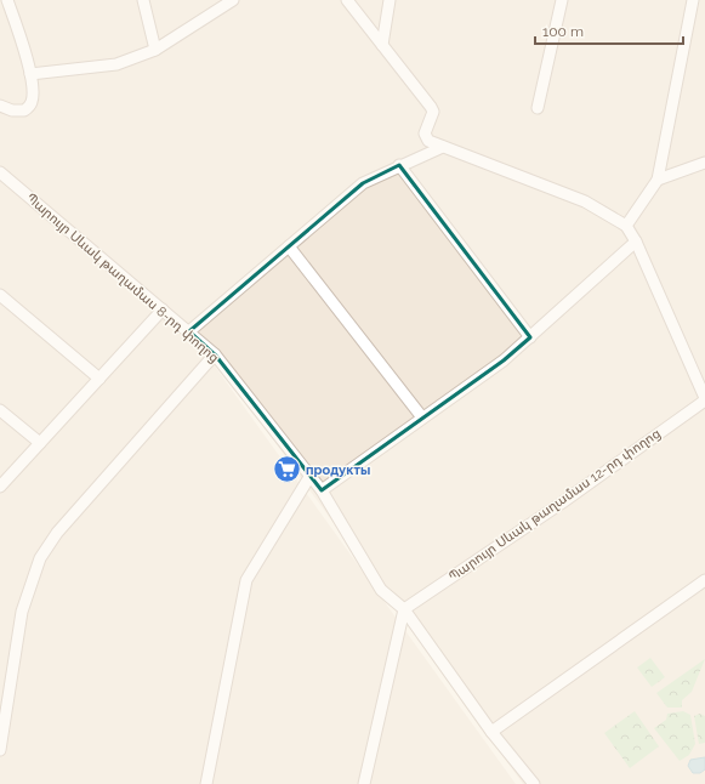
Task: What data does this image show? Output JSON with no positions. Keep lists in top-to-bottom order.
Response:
{
  "streets": {
    "street": ["Պարույր Սևակ թաղամաս 8-րդ փողոց", "Պարույր Սևակ թաղամաս 12-րդ փողոց"]
  },
  "crossings": [
    ["Պարույր Սևակ թաղամաս 8-րդ փողոց", "Պարույր Սևակ թաղամաս 12-րդ փողոց"]
  ],
  "places": {
    "supermarket": ["продукты"]
  },
  "scale_bar": "100 m"
}
